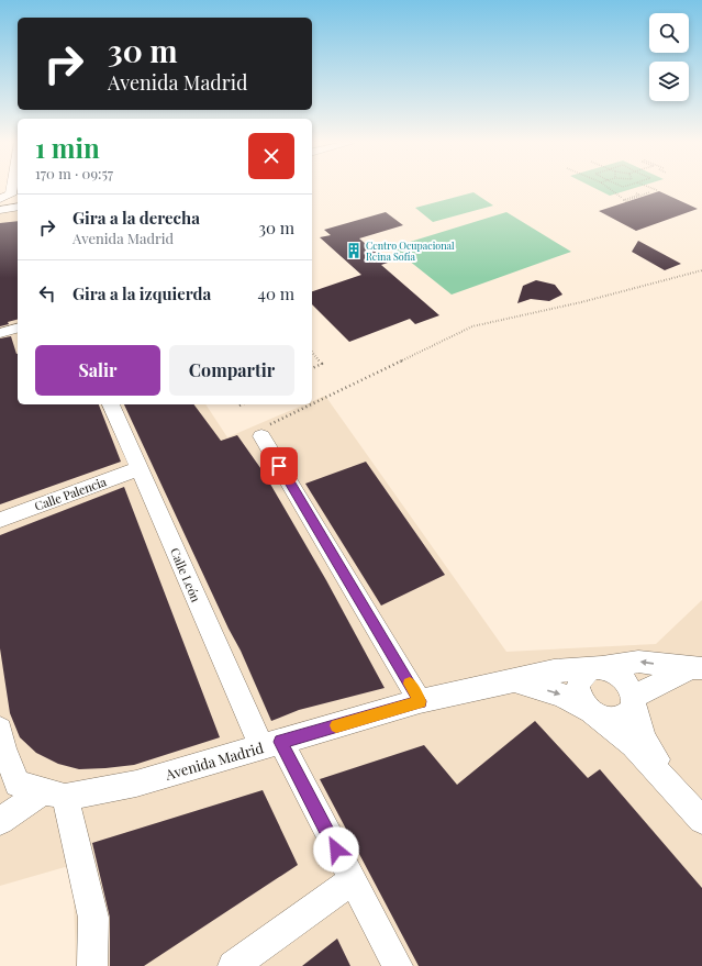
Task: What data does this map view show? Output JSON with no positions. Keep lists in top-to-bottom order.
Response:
{
  "streets": {
    "street": ["Calle Palencia", "Calle León", "Avenida Madrid"]
  },
  "crossings": [
    ["Calle Palencia", "Calle León"],
    ["Calle León", "Avenida Madrid"]
  ],
  "places": {
    "building": ["Centro Ocupacional Reina Sofía"]
  },
  "page": {
    "turn": ["30 m", "Avenida Madrid"],
    "heading": ["1 min", "170 m · 09:57"],
    "list": [
      {
        "name": "Gira a la derecha",
        "note": "Avenida Madrid",
        "value": "30 m"
      },
      {
        "name": "Gira a la izquierda",
        "value": "40 m"
      }
    ],
    "buttons": ["Salir", "Compartir"]
  }
}
